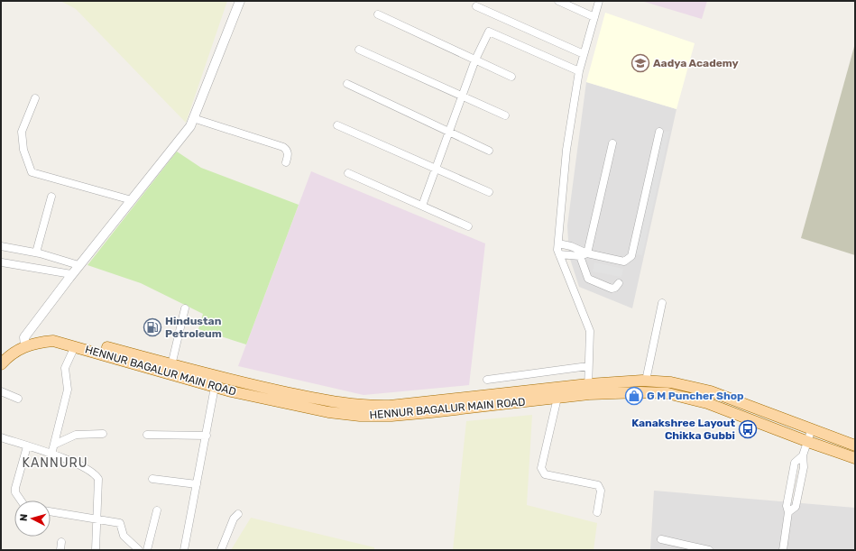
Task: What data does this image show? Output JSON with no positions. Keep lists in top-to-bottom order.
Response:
{
  "streets": {
    "main road": ["HENNUR BAGALUR MAIN ROAD"]
  },
  "districts": ["KANNURU"],
  "places": {
    "school or university": ["Aadya Academy"],
    "fuel station": ["Hindustan Petroleum"],
    "shop": ["G M Puncher Shop"],
    "bus stop": ["Kanakshree Layout Chikka Gubbi"]
  },
  "north": "left"
}
